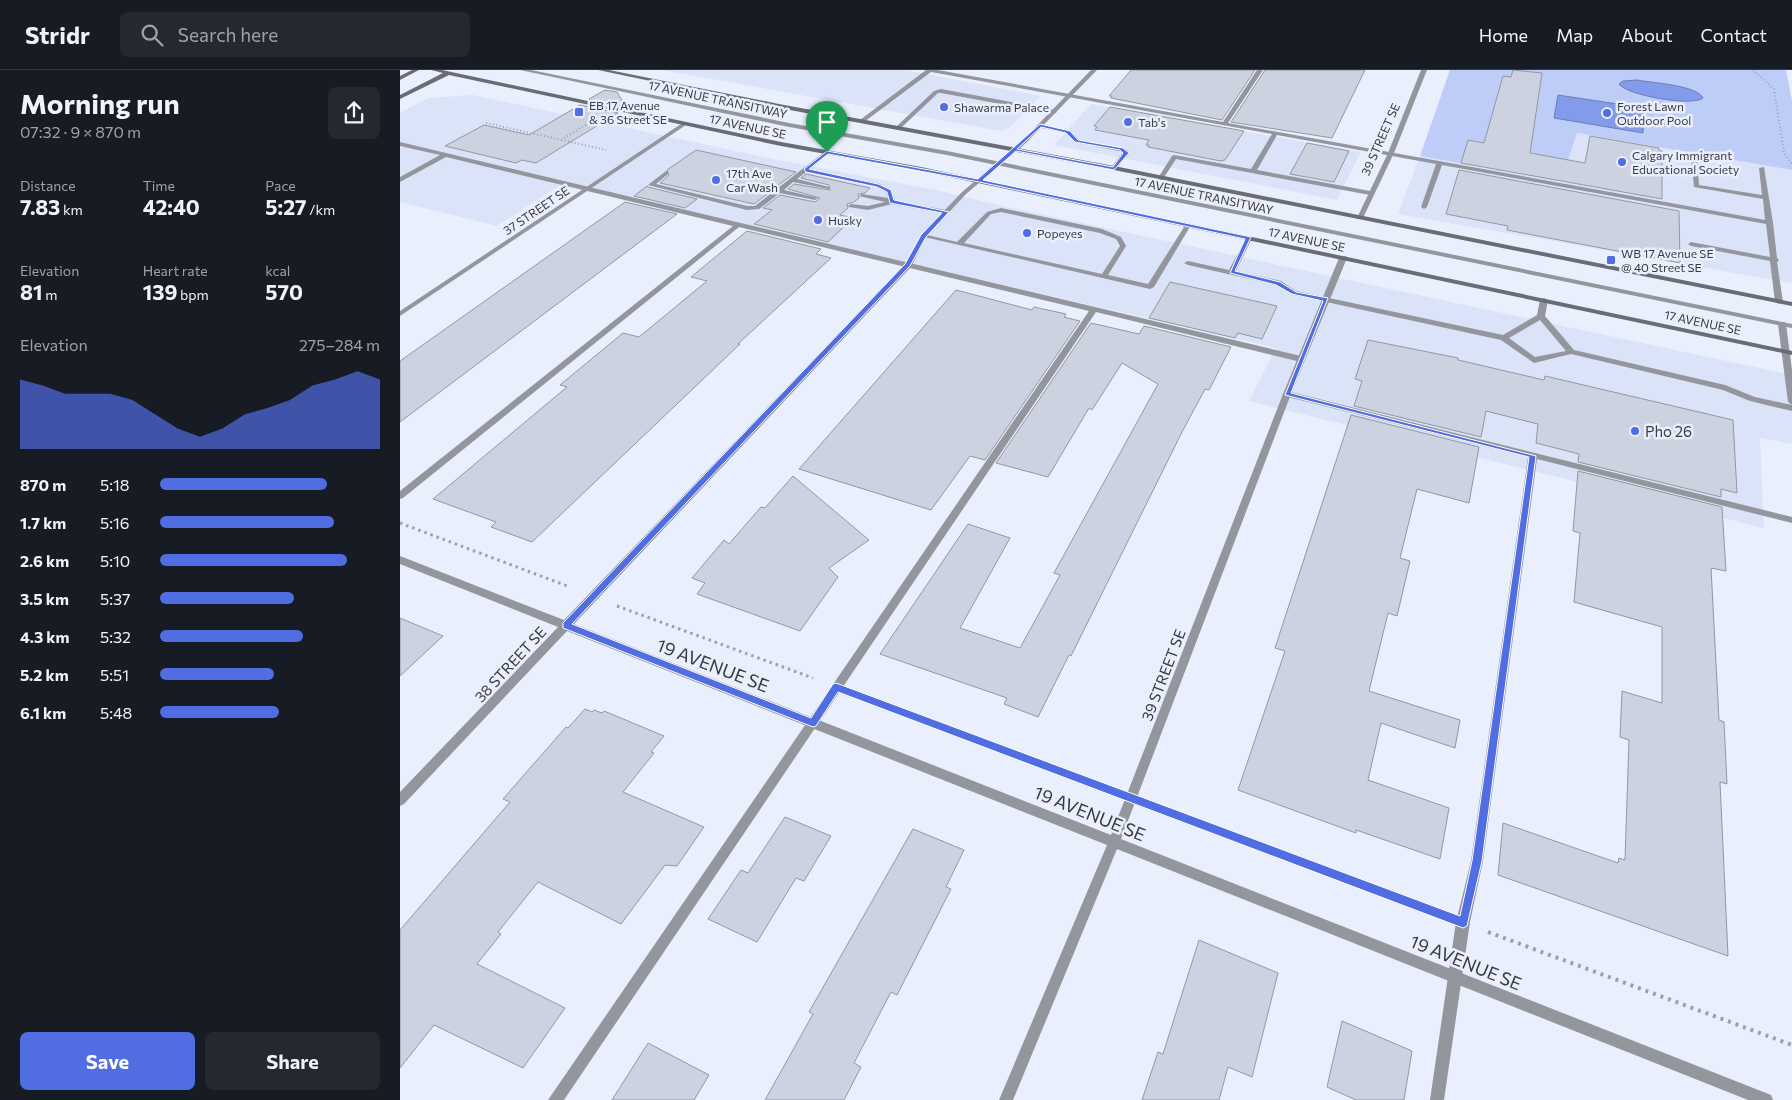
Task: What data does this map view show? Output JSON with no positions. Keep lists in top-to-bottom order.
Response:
{
  "streets": {
    "main road": ["17 AVENUE SE"],
    "street": [
      "17 AVENUE TRANSITWAY",
      "39 STREET SE",
      "37 STREET SE",
      "38 STREET SE",
      "19 AVENUE SE"
    ]
  },
  "crossings": [
    ["17 AVENUE TRANSITWAY", "38 STREET SE"],
    ["17 AVENUE SE", "39 STREET SE"],
    ["17 AVENUE SE", "37 STREET SE"],
    ["17 AVENUE SE", "38 STREET SE"],
    ["39 STREET SE", "19 AVENUE SE"],
    ["38 STREET SE", "19 AVENUE SE"]
  ],
  "places": {
    "other": [
      "Shawarma Palace",
      "Forest Lawn Outdoor Pool",
      "Tab's",
      "Calgary Immigrant Educational Society",
      "17th Ave Car Wash",
      "Husky",
      "Popeyes",
      "Pho 26"
    ],
    "transit": ["EB 17 Avenue & 36 Street SE", "WB 17 Avenue SE @ 40 Street SE"]
  },
  "page": {
    "header": "Stridr",
    "search": "Search here",
    "nav": [
      "Home",
      "Map",
      "About",
      "Contact"
    ],
    "heading": ["Morning run", "07:32 · 9 × 870 m"],
    "stats": [
      ["Distance", "7.83 km"],
      ["Time", "42:40"],
      ["Pace", "5:27 /km"],
      ["Elevation", "81 m"],
      ["Heart rate", "139 bpm"],
      ["kcal", "570"]
    ],
    "chart": ["Elevation", "275–284 m"],
    "list": [
      {
        "name": "870 m",
        "note": "5:18"
      },
      {
        "name": "1.7 km",
        "note": "5:16"
      },
      {
        "name": "2.6 km",
        "note": "5:10"
      },
      {
        "name": "3.5 km",
        "note": "5:37"
      },
      {
        "name": "4.3 km",
        "note": "5:32"
      },
      {
        "name": "5.2 km",
        "note": "5:51"
      },
      {
        "name": "6.1 km",
        "note": "5:48"
      }
    ],
    "buttons": ["Save", "Share"]
  }
}
